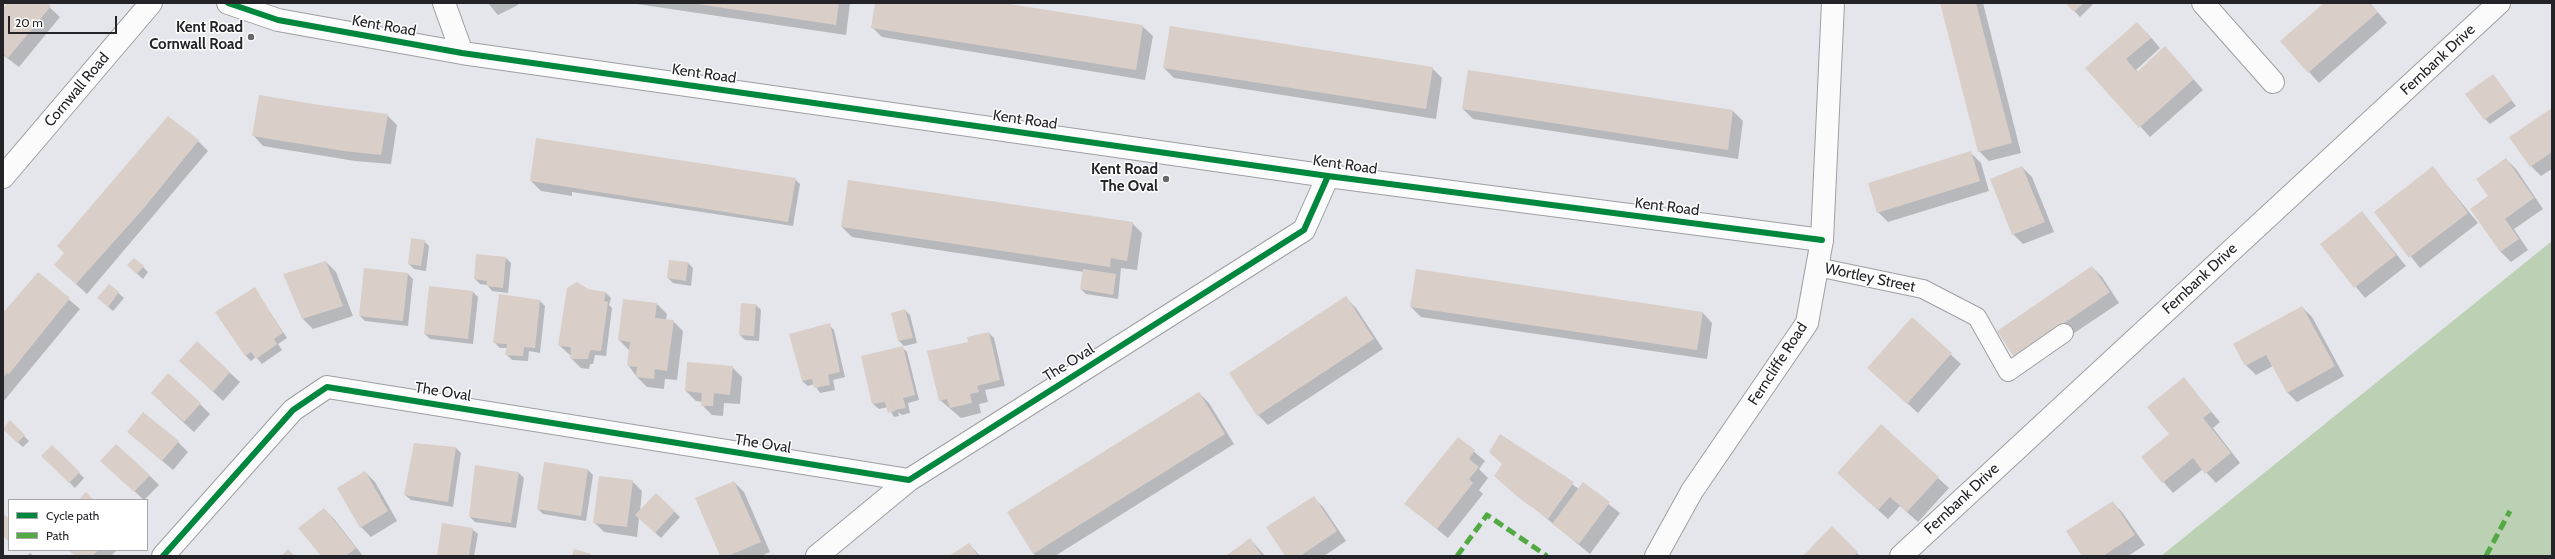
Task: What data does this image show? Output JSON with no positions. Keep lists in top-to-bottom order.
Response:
{
  "streets": {
    "street": [
      "Kent Road",
      "Fernbank Drive",
      "Cornwall Road",
      "The Oval",
      "Ferncliffe Road"
    ],
    "lane": ["Wortley Street"]
  },
  "crossings": [
    ["Kent Road", "The Oval"],
    ["Kent Road", "Ferncliffe Road"],
    ["Wortley Street", "Ferncliffe Road"]
  ],
  "places": ["Kent Road Cornwall Road", "Kent Road The Oval"],
  "legend": ["Cycle path", "Path"],
  "scale_bar": "20 m"
}
